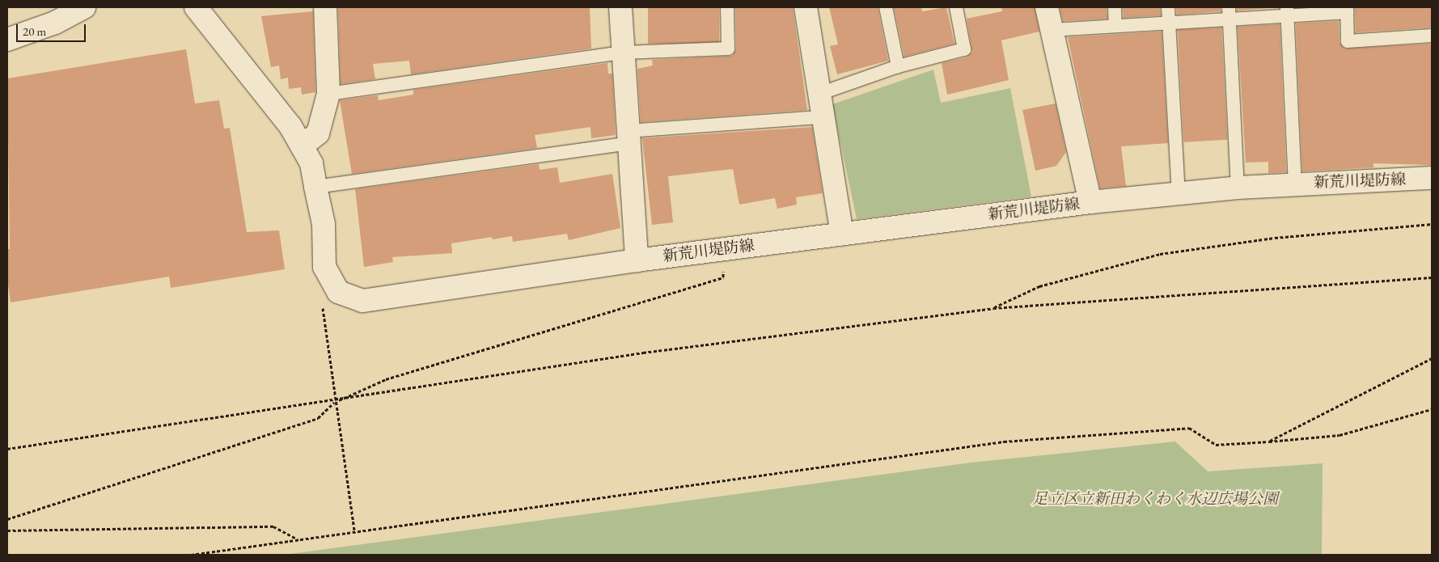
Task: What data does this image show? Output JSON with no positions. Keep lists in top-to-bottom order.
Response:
{
  "streets": {
    "street": ["新荒川堤防線"]
  },
  "parks": ["足立区立新田わくわく水辺広場公園"],
  "scale_bar": "20 m"
}
